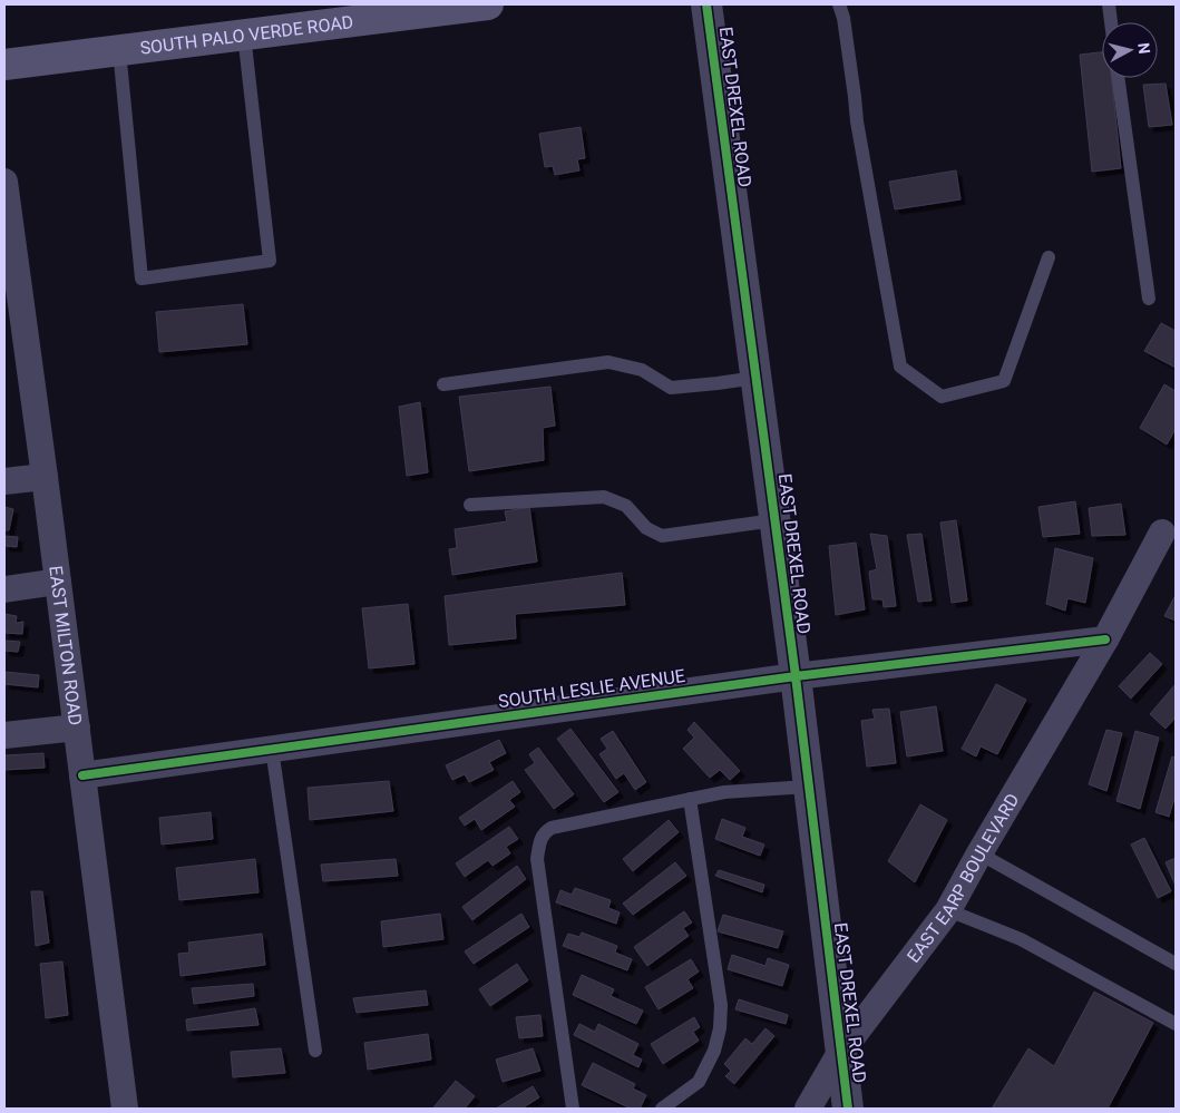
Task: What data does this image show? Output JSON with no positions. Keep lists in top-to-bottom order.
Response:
{
  "streets": {
    "main road": ["SOUTH PALO VERDE ROAD"],
    "street": [
      "EAST DREXEL ROAD",
      "EAST MILTON ROAD",
      "SOUTH LESLIE AVENUE",
      "EAST EARP BOULEVARD"
    ]
  },
  "crossings": [
    ["EAST DREXEL ROAD", "SOUTH LESLIE AVENUE"],
    ["EAST DREXEL ROAD", "EAST EARP BOULEVARD"],
    ["EAST MILTON ROAD", "SOUTH LESLIE AVENUE"],
    ["SOUTH LESLIE AVENUE", "EAST EARP BOULEVARD"]
  ],
  "north": "right"
}
